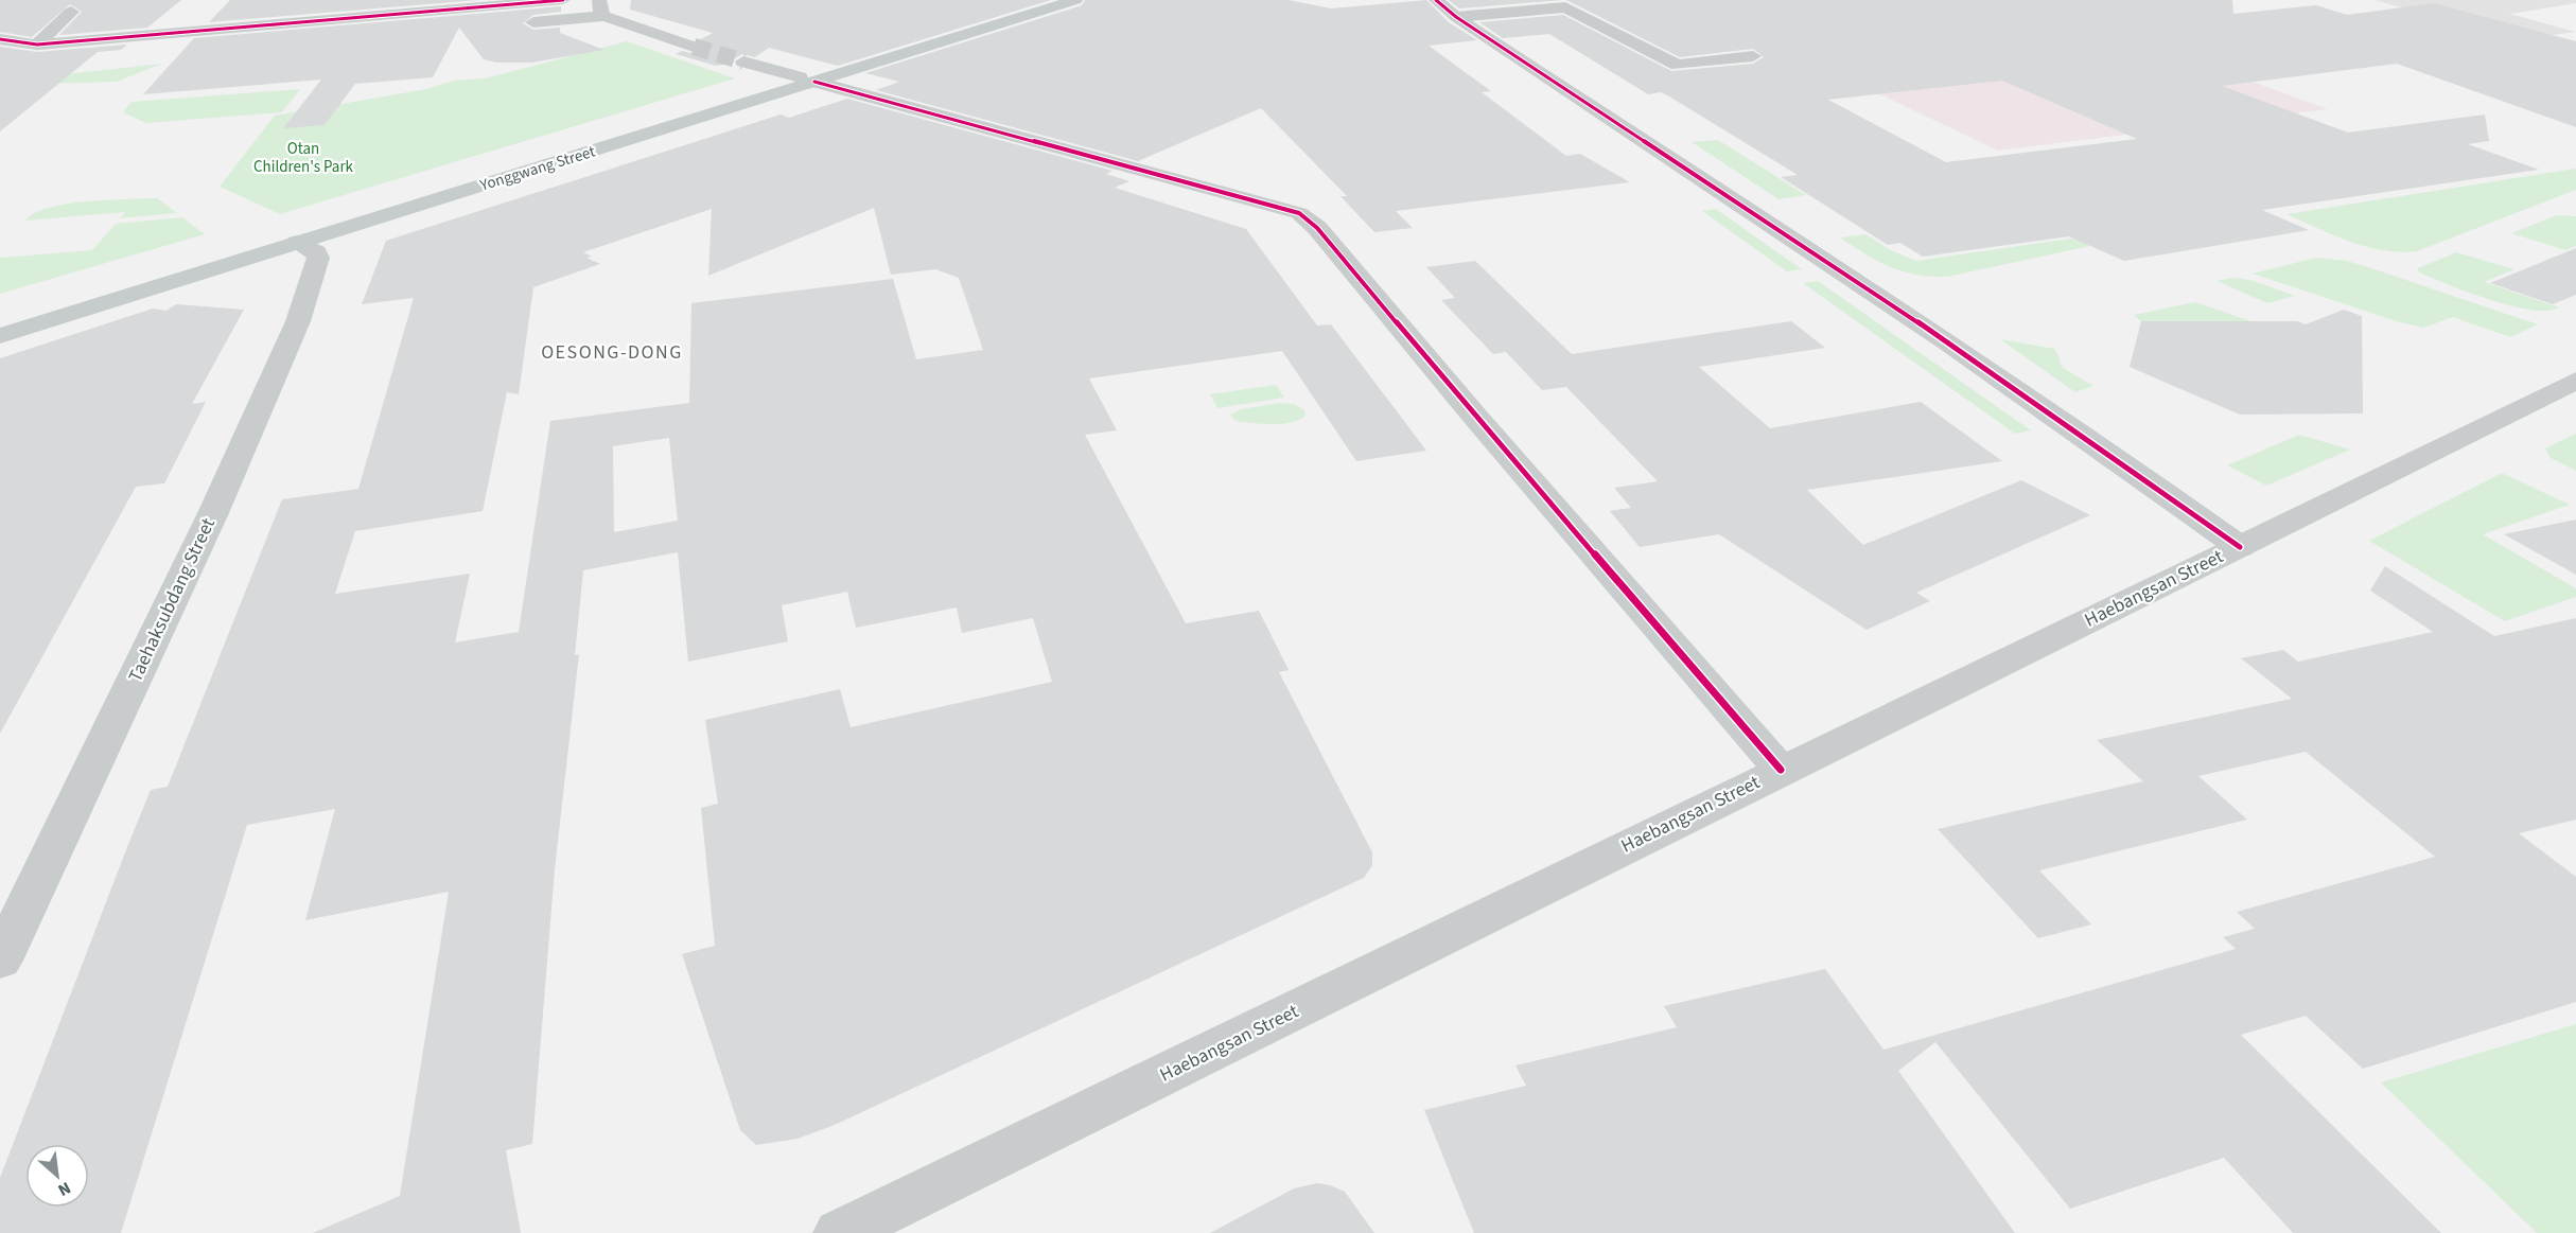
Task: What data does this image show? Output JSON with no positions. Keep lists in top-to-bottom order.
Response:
{
  "streets": {
    "main road": ["Yonggwang Street", "Haebangsan Street", "Taehaksubdang Street"]
  },
  "crossings": [
    ["Yonggwang Street", "Taehaksubdang Street"]
  ],
  "districts": ["OESONG-DONG"],
  "parks": ["Otan Children's Park"],
  "north": "bottom right"
}
